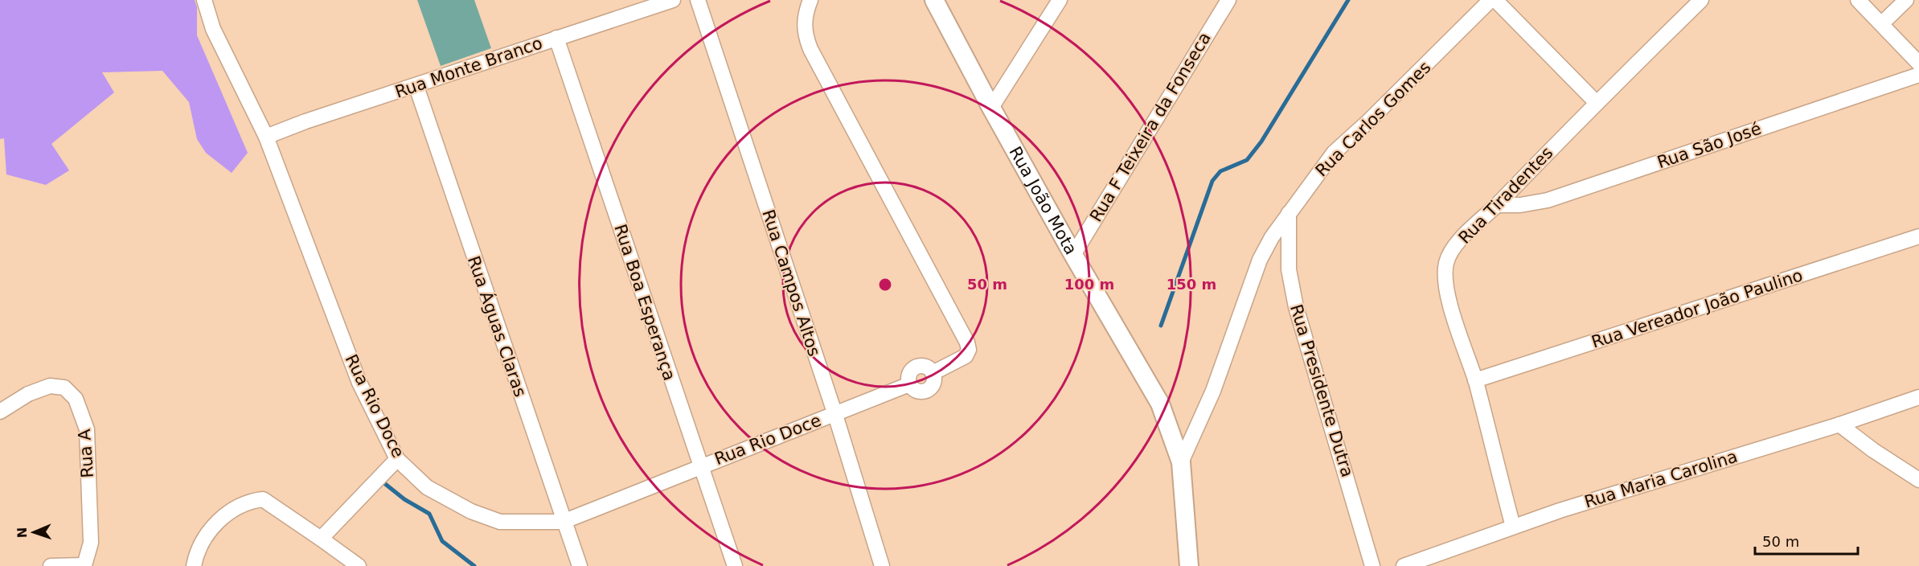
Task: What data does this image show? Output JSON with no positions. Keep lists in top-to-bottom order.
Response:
{
  "streets": {
    "main road": ["Rua João Mota"],
    "street": [
      "Rua Monte Branco",
      "Rua Carlos Gomes",
      "Rua F Teixeira da Fonseca",
      "Rua São José",
      "Rua Tiradentes",
      "Rua Campos Altos",
      "Rua Boa Esperança",
      "Rua Vereador João Paulino",
      "Rua Águas Claras",
      "Rua Presidente Dutra",
      "Rua Rio Doce",
      "Rua A",
      "Rua Maria Carolina"
    ]
  },
  "crossings": [
    ["Rua Monte Branco", "Rua Boa Esperança"],
    ["Rua Monte Branco", "Rua Águas Claras"],
    ["Rua Monte Branco", "Rua Rio Doce"],
    ["Rua Carlos Gomes", "Rua João Mota"],
    ["Rua Carlos Gomes", "Rua Presidente Dutra"],
    ["Rua F Teixeira da Fonseca", "Rua João Mota"],
    ["Rua São José", "Rua Tiradentes"],
    ["Rua Tiradentes", "Rua Vereador João Paulino"],
    ["Rua Tiradentes", "Rua Maria Carolina"],
    ["Rua Campos Altos", "Rua Rio Doce"],
    ["Rua Boa Esperança", "Rua Rio Doce"],
    ["Rua Águas Claras", "Rua Rio Doce"]
  ],
  "scale_bar": "50 m",
  "north": "left",
  "rings": ["50 m", "100 m", "150 m"]
}
